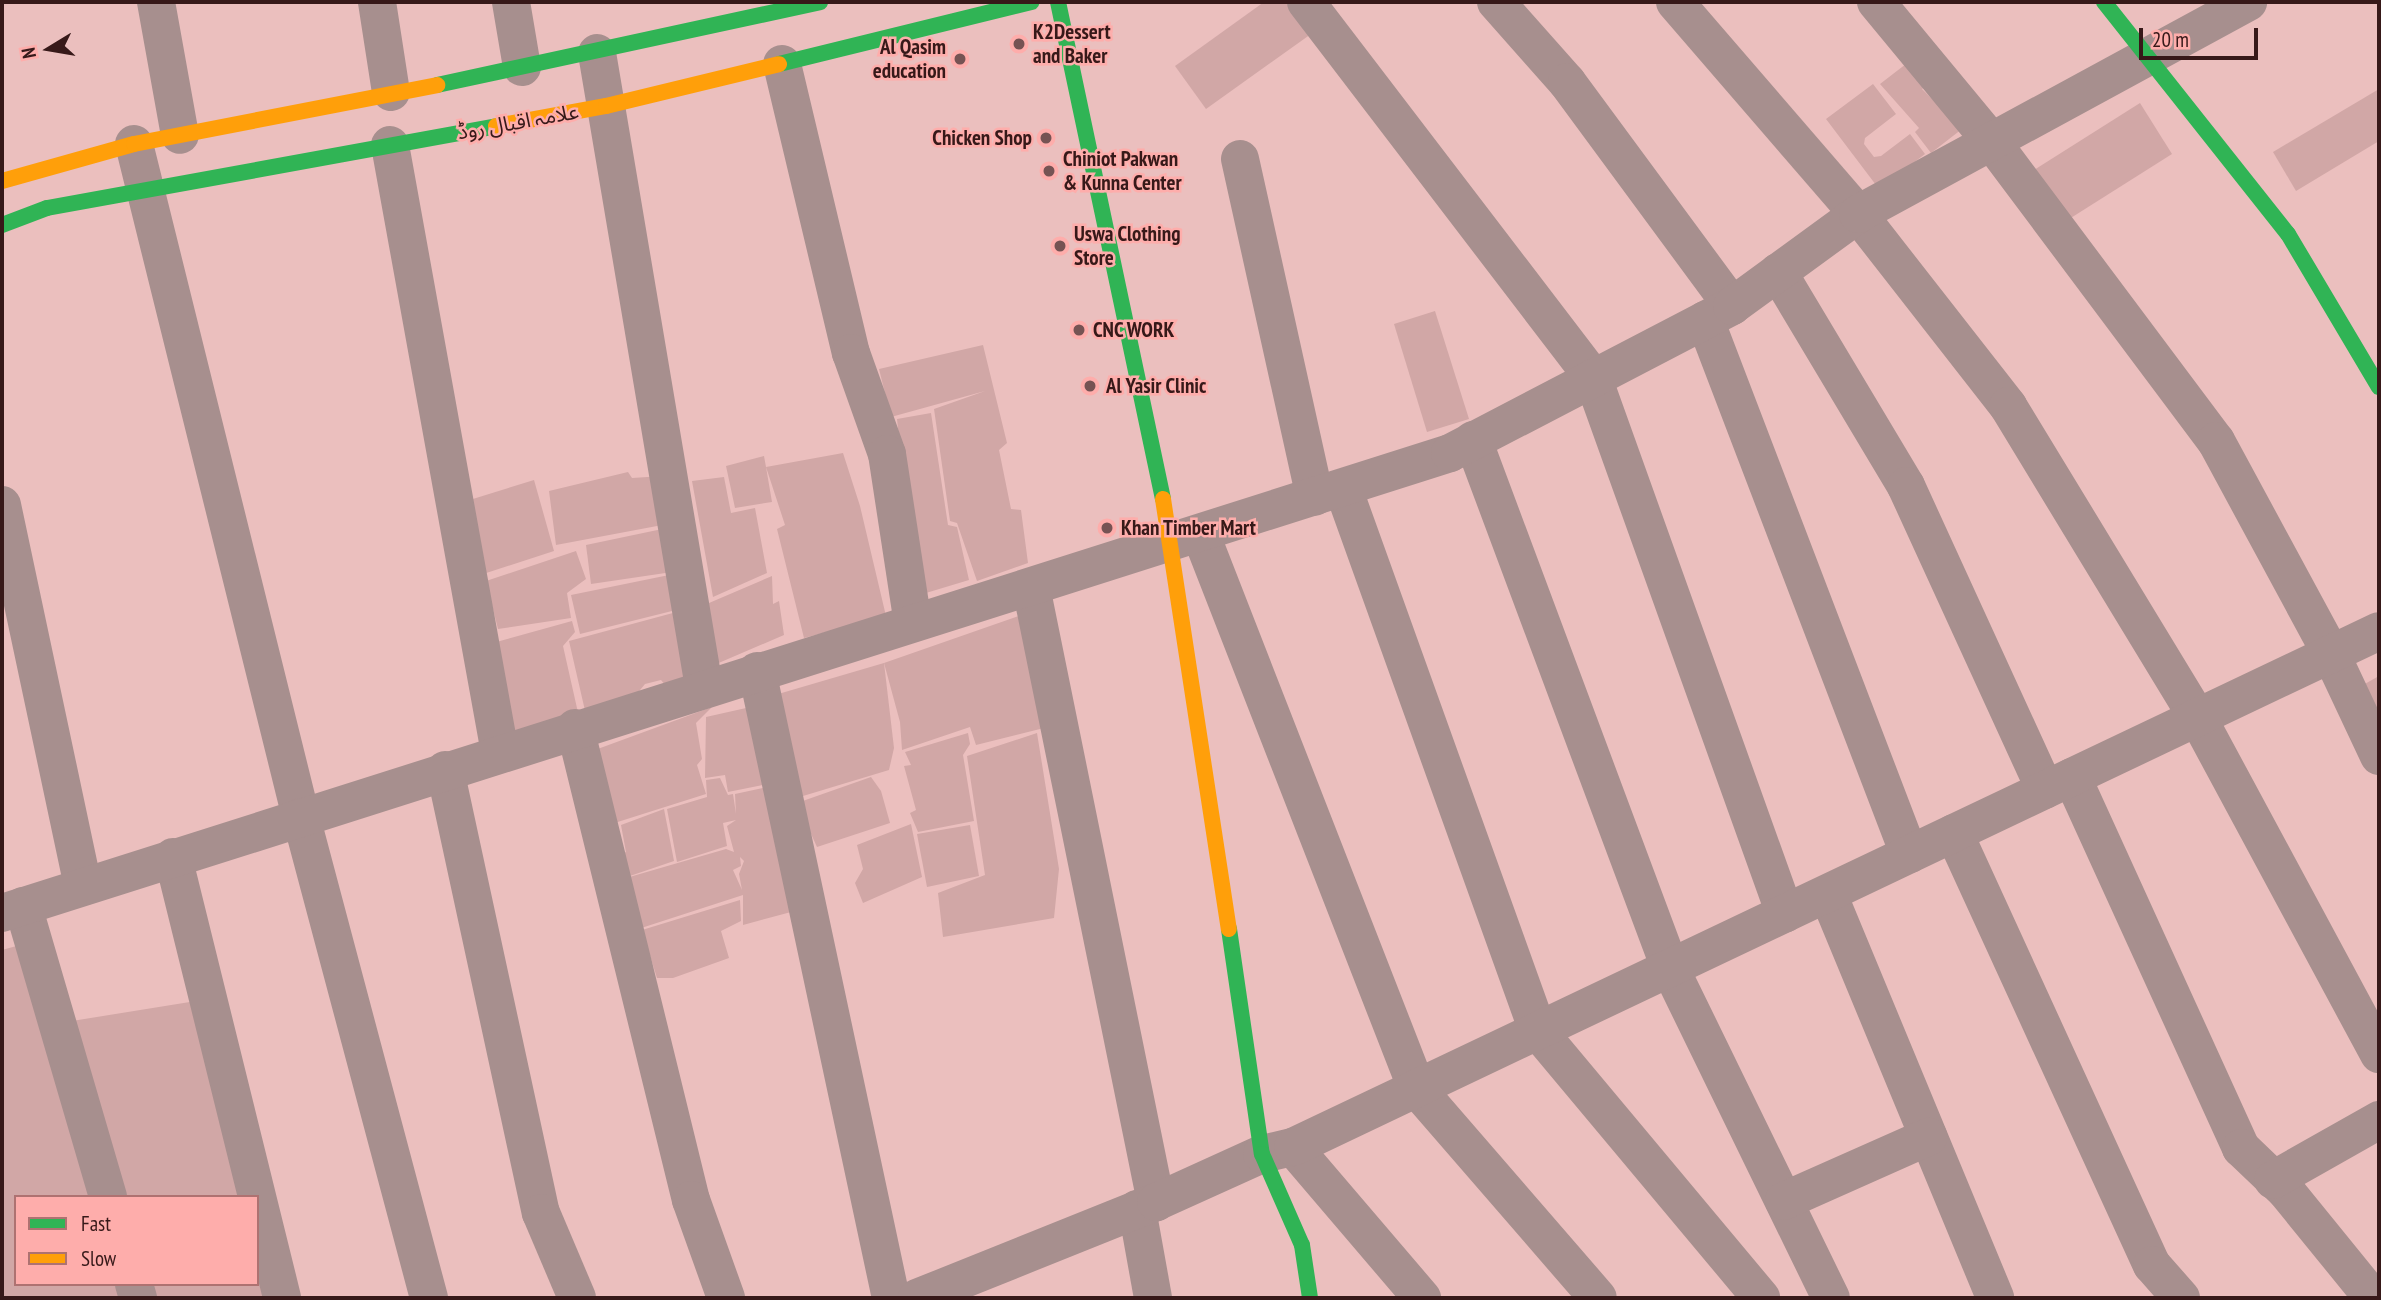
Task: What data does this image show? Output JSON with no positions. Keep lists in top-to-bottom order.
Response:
{
  "streets": {
    "street": ["علامہ اقبال روڈ"]
  },
  "places": [
    "K2Dessert and Baker",
    "Al Qasim education",
    "Chicken Shop",
    "Chiniot Pakwan & Kunna Center",
    "Uswa Clothing Store",
    "CNC WORK",
    "Al Yasir Clinic",
    "Khan Timber Mart"
  ],
  "legend": ["Fast", "Slow"],
  "scale_bar": "20 m",
  "north": "left"
}
